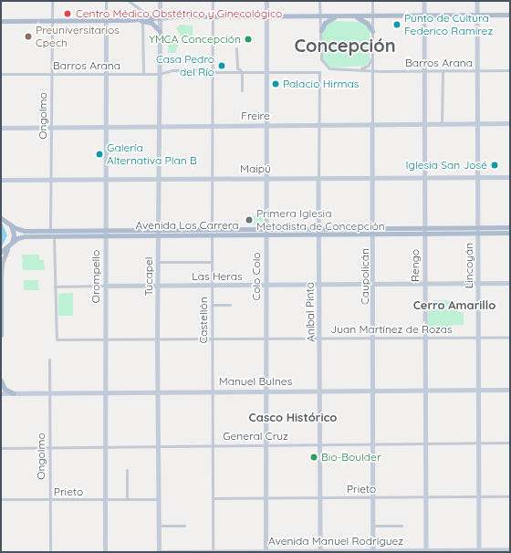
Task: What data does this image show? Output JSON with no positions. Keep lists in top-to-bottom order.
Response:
{
  "streets": {
    "main road": [
      "Freire",
      "Maipú",
      "Avenida Los Carrera",
      "Rengo",
      "Lincoyán",
      "Orompello",
      "Tucapel",
      "Las Heras",
      "Colo Colo",
      "Caupolicán",
      "Aníbal Pinto",
      "Manuel Bulnes",
      "Avenida Manuel Rodríguez"
    ],
    "street": [
      "Barros Arana",
      "Ongolmo",
      "Castellón",
      "Juan Martínez de Rozas",
      "General Cruz",
      "Prieto"
    ]
  },
  "crossings": [
    ["Barros Arana", "Ongolmo"],
    ["Barros Arana", "Rengo"],
    ["Barros Arana", "Lincoyán"],
    ["Barros Arana", "Orompello"],
    ["Barros Arana", "Tucapel"],
    ["Barros Arana", "Caupolicán"],
    ["Ongolmo", "Freire"],
    ["Ongolmo", "Maipú"],
    ["Ongolmo", "Avenida Los Carrera"],
    ["Ongolmo", "Manuel Bulnes"],
    ["Ongolmo", "General Cruz"],
    ["Ongolmo", "Prieto"],
    ["Freire", "Rengo"],
    ["Freire", "Lincoyán"],
    ["Freire", "Orompello"],
    ["Freire", "Tucapel"],
    ["Freire", "Colo Colo"],
    ["Freire", "Caupolicán"],
    ["Freire", "Aníbal Pinto"],
    ["Freire", "Castellón"],
    ["Maipú", "Rengo"],
    ["Maipú", "Lincoyán"],
    ["Maipú", "Orompello"],
    ["Maipú", "Tucapel"],
    ["Maipú", "Colo Colo"],
    ["Maipú", "Caupolicán"],
    ["Maipú", "Aníbal Pinto"],
    ["Maipú", "Castellón"],
    ["Avenida Los Carrera", "Rengo"],
    ["Avenida Los Carrera", "Lincoyán"],
    ["Avenida Los Carrera", "Orompello"],
    ["Avenida Los Carrera", "Tucapel"],
    ["Avenida Los Carrera", "Colo Colo"],
    ["Avenida Los Carrera", "Caupolicán"],
    ["Avenida Los Carrera", "Aníbal Pinto"],
    ["Avenida Los Carrera", "Castellón"],
    ["Rengo", "Las Heras"],
    ["Rengo", "Juan Martínez de Rozas"],
    ["Rengo", "Manuel Bulnes"],
    ["Rengo", "General Cruz"],
    ["Rengo", "Prieto"],
    ["Rengo", "Avenida Manuel Rodríguez"],
    ["Lincoyán", "Las Heras"],
    ["Lincoyán", "Juan Martínez de Rozas"],
    ["Lincoyán", "Manuel Bulnes"],
    ["Lincoyán", "General Cruz"],
    ["Lincoyán", "Prieto"],
    ["Lincoyán", "Avenida Manuel Rodríguez"],
    ["Orompello", "Las Heras"],
    ["Orompello", "Juan Martínez de Rozas"],
    ["Orompello", "Manuel Bulnes"],
    ["Orompello", "General Cruz"],
    ["Orompello", "Prieto"],
    ["Tucapel", "Las Heras"],
    ["Tucapel", "Juan Martínez de Rozas"],
    ["Tucapel", "Manuel Bulnes"],
    ["Tucapel", "General Cruz"],
    ["Tucapel", "Prieto"],
    ["Tucapel", "Avenida Manuel Rodríguez"],
    ["Las Heras", "Colo Colo"],
    ["Las Heras", "Caupolicán"],
    ["Las Heras", "Aníbal Pinto"],
    ["Las Heras", "Castellón"],
    ["Las Heras", "Juan Martínez de Rozas"],
    ["Colo Colo", "Juan Martínez de Rozas"],
    ["Colo Colo", "Manuel Bulnes"],
    ["Colo Colo", "General Cruz"],
    ["Colo Colo", "Prieto"],
    ["Colo Colo", "Avenida Manuel Rodríguez"],
    ["Caupolicán", "Juan Martínez de Rozas"],
    ["Caupolicán", "Manuel Bulnes"],
    ["Caupolicán", "General Cruz"],
    ["Caupolicán", "Prieto"],
    ["Caupolicán", "Avenida Manuel Rodríguez"],
    ["Aníbal Pinto", "Juan Martínez de Rozas"],
    ["Aníbal Pinto", "Manuel Bulnes"],
    ["Aníbal Pinto", "General Cruz"],
    ["Aníbal Pinto", "Prieto"],
    ["Aníbal Pinto", "Avenida Manuel Rodríguez"],
    ["Castellón", "Juan Martínez de Rozas"],
    ["Castellón", "Manuel Bulnes"],
    ["Castellón", "General Cruz"],
    ["Castellón", "Prieto"],
    ["Castellón", "Avenida Manuel Rodríguez"]
  ],
  "districts": ["Concepción", "Cerro Amarillo", "Casco Histórico"],
  "places": [
    "Centro Médico Obstétrico y Ginecológico",
    "Punto de Cultura Federico Ramírez",
    "Preuniversitarios Cpech",
    "YMCA Concepción",
    "Casa Pedro del Río",
    "Palacio Hirmas",
    "Galería Alternativa Plan B",
    "Iglesia San José",
    "Primera Iglesia Metodista de Concepción",
    "Bio-Boulder"
  ]
}
